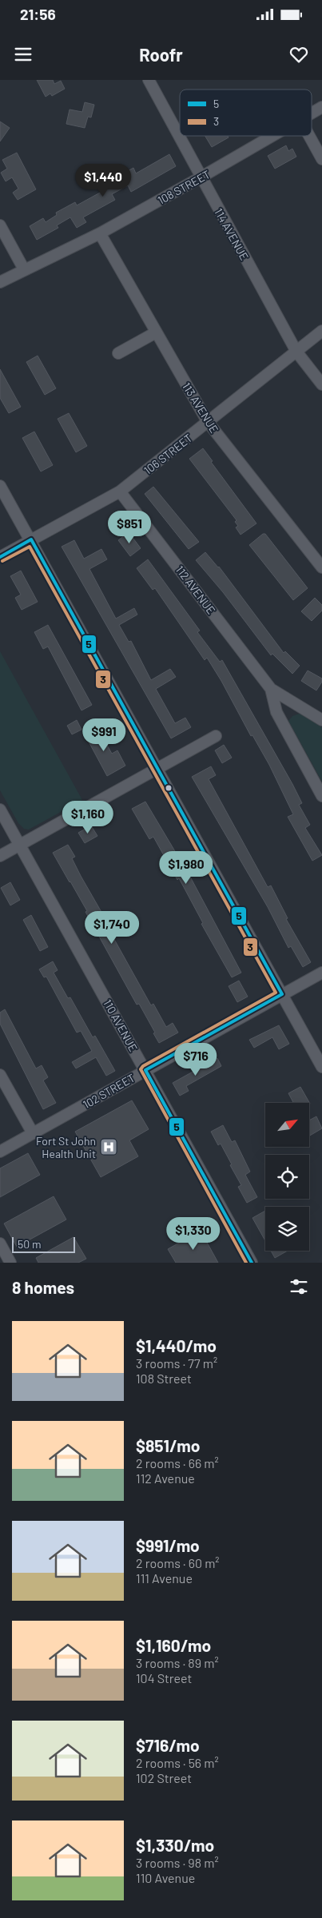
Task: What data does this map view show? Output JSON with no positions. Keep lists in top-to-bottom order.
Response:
{
  "streets": {
    "street": [
      "108 STREET",
      "114 AVENUE",
      "113 AVENUE",
      "106 STREET",
      "112 AVENUE",
      "110 AVENUE",
      "102 STREET"
    ]
  },
  "crossings": [
    ["108 STREET", "114 AVENUE"],
    ["108 STREET", "113 AVENUE"],
    ["114 AVENUE", "106 STREET"],
    ["113 AVENUE", "106 STREET"],
    ["106 STREET", "112 AVENUE"],
    ["110 AVENUE", "102 STREET"]
  ],
  "places": {
    "hospital": ["Fort St John Health Unit"]
  },
  "lines": ["transit line 5", "transit line 3"],
  "legend": ["5", "3"],
  "scale_bar": "50 m",
  "north": "top right",
  "page": {
    "status": "21:56",
    "header": "Roofr",
    "price": [
      "$1,440",
      "$851",
      "$991",
      "$1,160",
      "$1,980",
      "$1,740",
      "$716",
      "$1,330"
    ],
    "scale": "50 m",
    "heading": "8 homes",
    "list": [
      {
        "name": "$1,440/mo",
        "note": "3 rooms · 77 m² · 108 Street"
      },
      {
        "name": "$851/mo",
        "note": "2 rooms · 66 m² · 112 Avenue"
      },
      {
        "name": "$991/mo",
        "note": "2 rooms · 60 m² · 111 Avenue"
      },
      {
        "name": "$1,160/mo",
        "note": "3 rooms · 89 m² · 104 Street"
      },
      {
        "name": "$716/mo",
        "note": "2 rooms · 56 m² · 102 Street"
      },
      {
        "name": "$1,330/mo",
        "note": "3 rooms · 98 m² · 110 Avenue"
      }
    ]
  }
}
